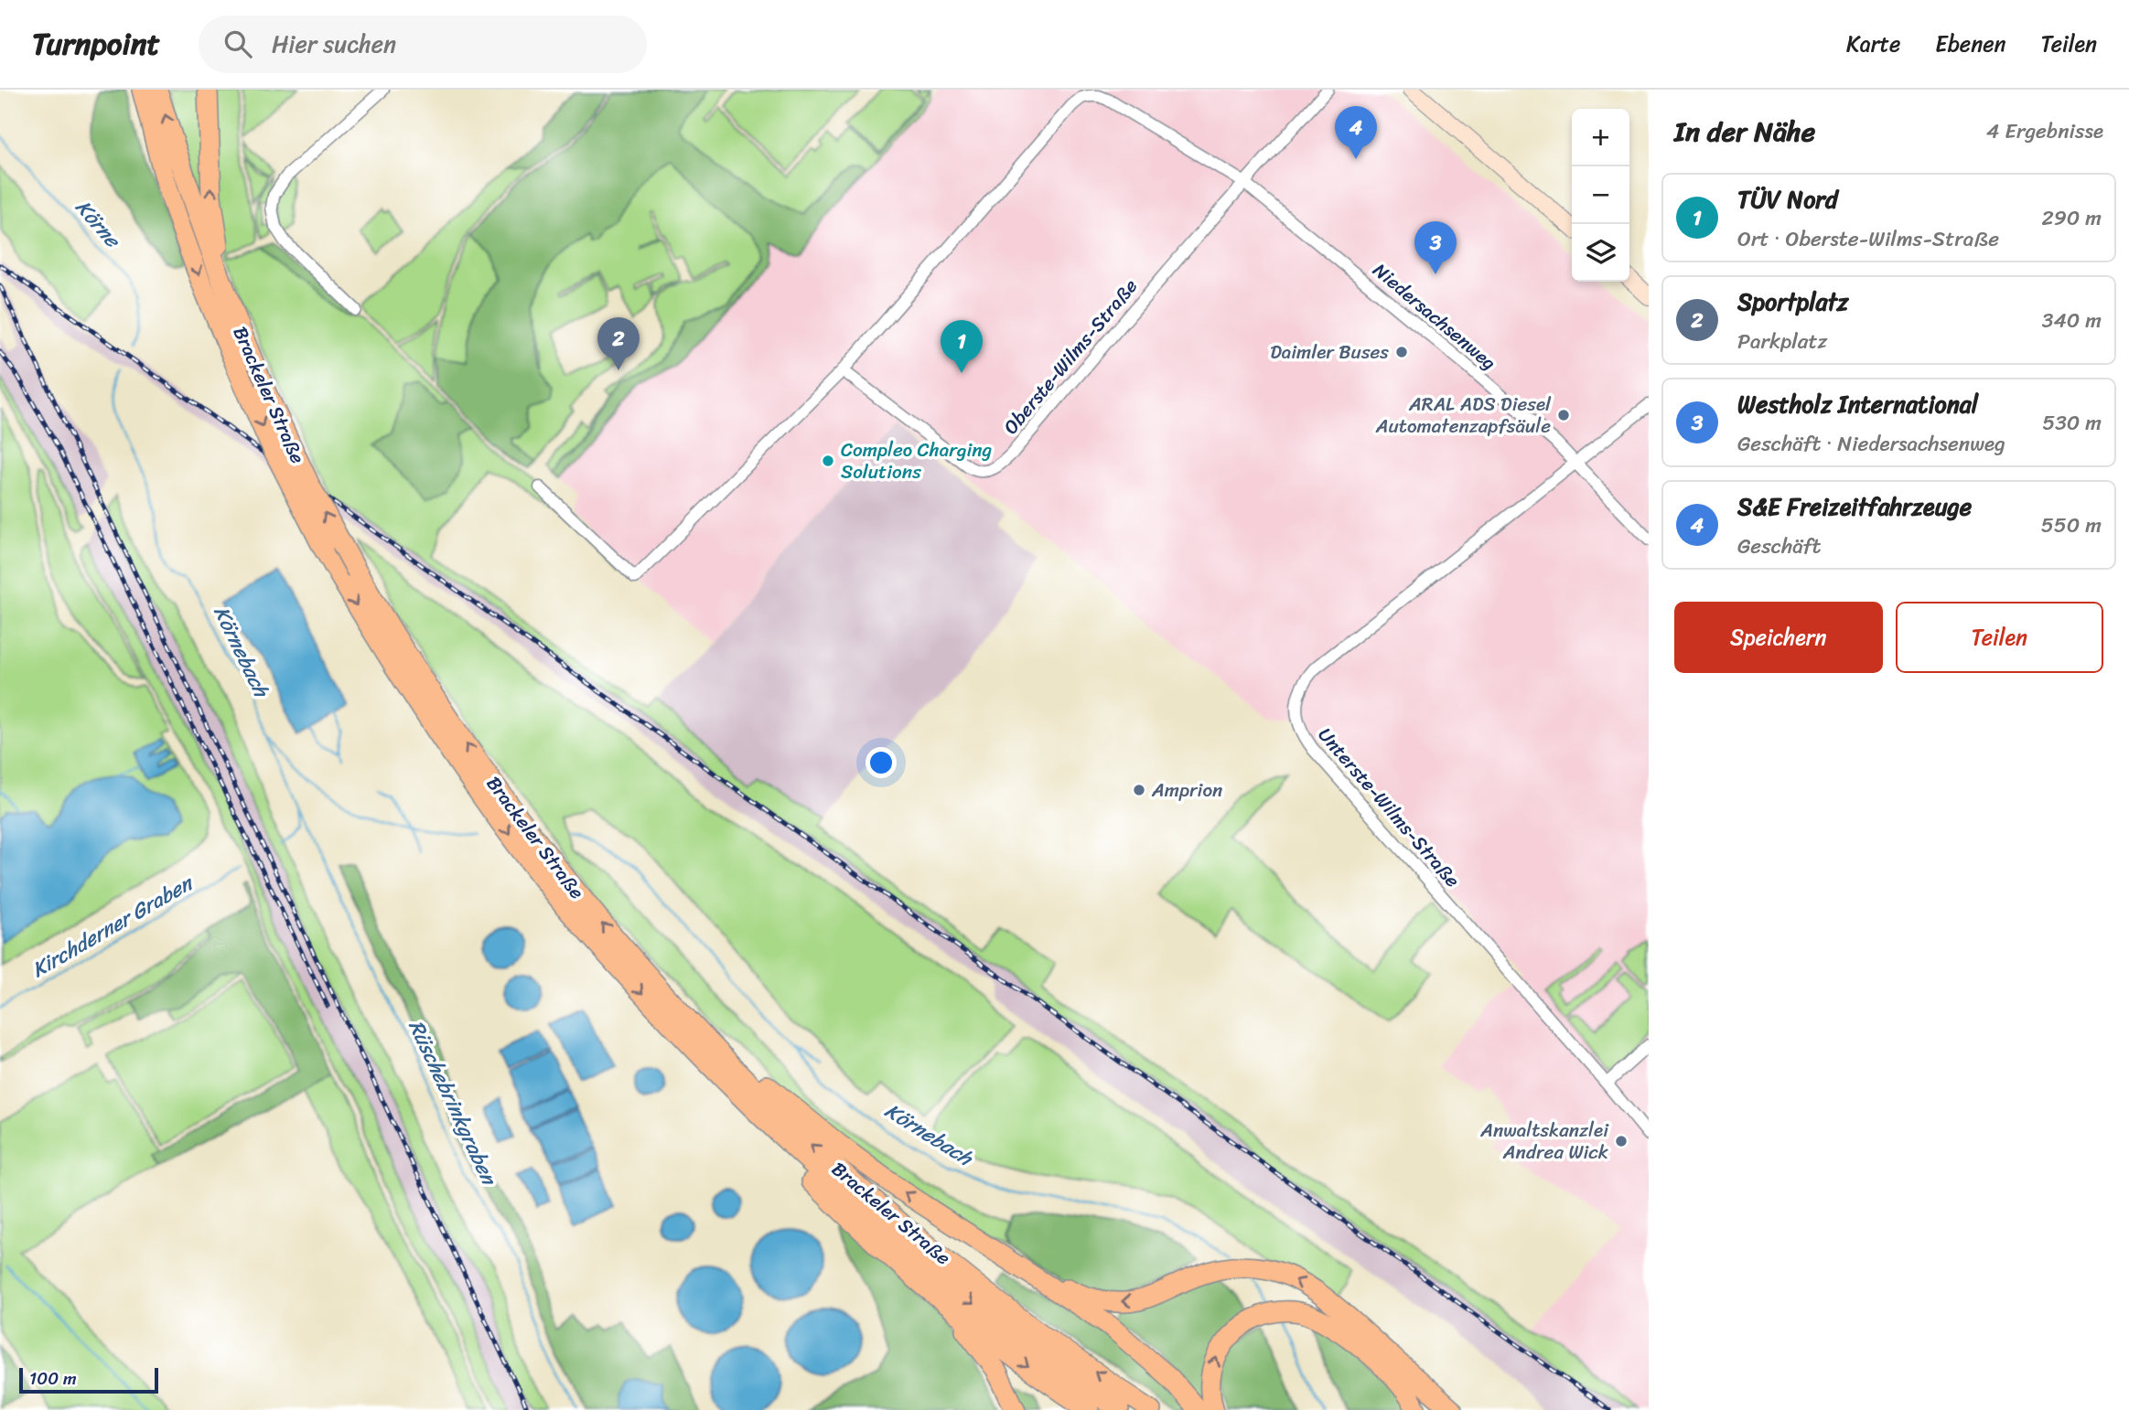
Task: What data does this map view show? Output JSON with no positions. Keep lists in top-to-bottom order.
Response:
{
  "streets": {
    "highway": ["Brackeler Straße"],
    "street": ["Niedersachsenweg", "Oberste-Wilms-Straße", "Unterste-Wilms-Straße"]
  },
  "crossings": [
    ["Niedersachsenweg", "Oberste-Wilms-Straße"],
    ["Niedersachsenweg", "Unterste-Wilms-Straße"]
  ],
  "water": [
    "Körne",
    "Körnebach",
    "Kirchderner Graben",
    "Rüschebrinkgraben"
  ],
  "places": [
    "Daimler Buses",
    "ARAL ADS Diesel Automatenzapfsäule",
    "Compleo Charging Solutions",
    "Amprion",
    "Anwaltskanzlei Andrea Wick"
  ],
  "scale_bar": "100 m",
  "page": {
    "header": "Turnpoint",
    "search": "Hier suchen",
    "nav": ["Karte", "Ebenen", "Teilen"],
    "heading": ["In der Nähe", "4 Ergebnisse"],
    "pins": [
      "4",
      "3",
      "2",
      "1"
    ],
    "map_buttons": ["+", "−"],
    "list": [
      {
        "mark": "1",
        "name": "TÜV Nord",
        "note": "Ort · Oberste-Wilms-Straße",
        "value": "290 m"
      },
      {
        "mark": "2",
        "name": "Sportplatz",
        "note": "Parkplatz",
        "value": "340 m"
      },
      {
        "mark": "3",
        "name": "Westholz International",
        "note": "Geschäft · Niedersachsenweg",
        "value": "530 m"
      },
      {
        "mark": "4",
        "name": "S&E Freizeitfahrzeuge",
        "note": "Geschäft",
        "value": "550 m"
      }
    ],
    "buttons": ["Speichern", "Teilen"],
    "scale": "100 m"
  }
}
